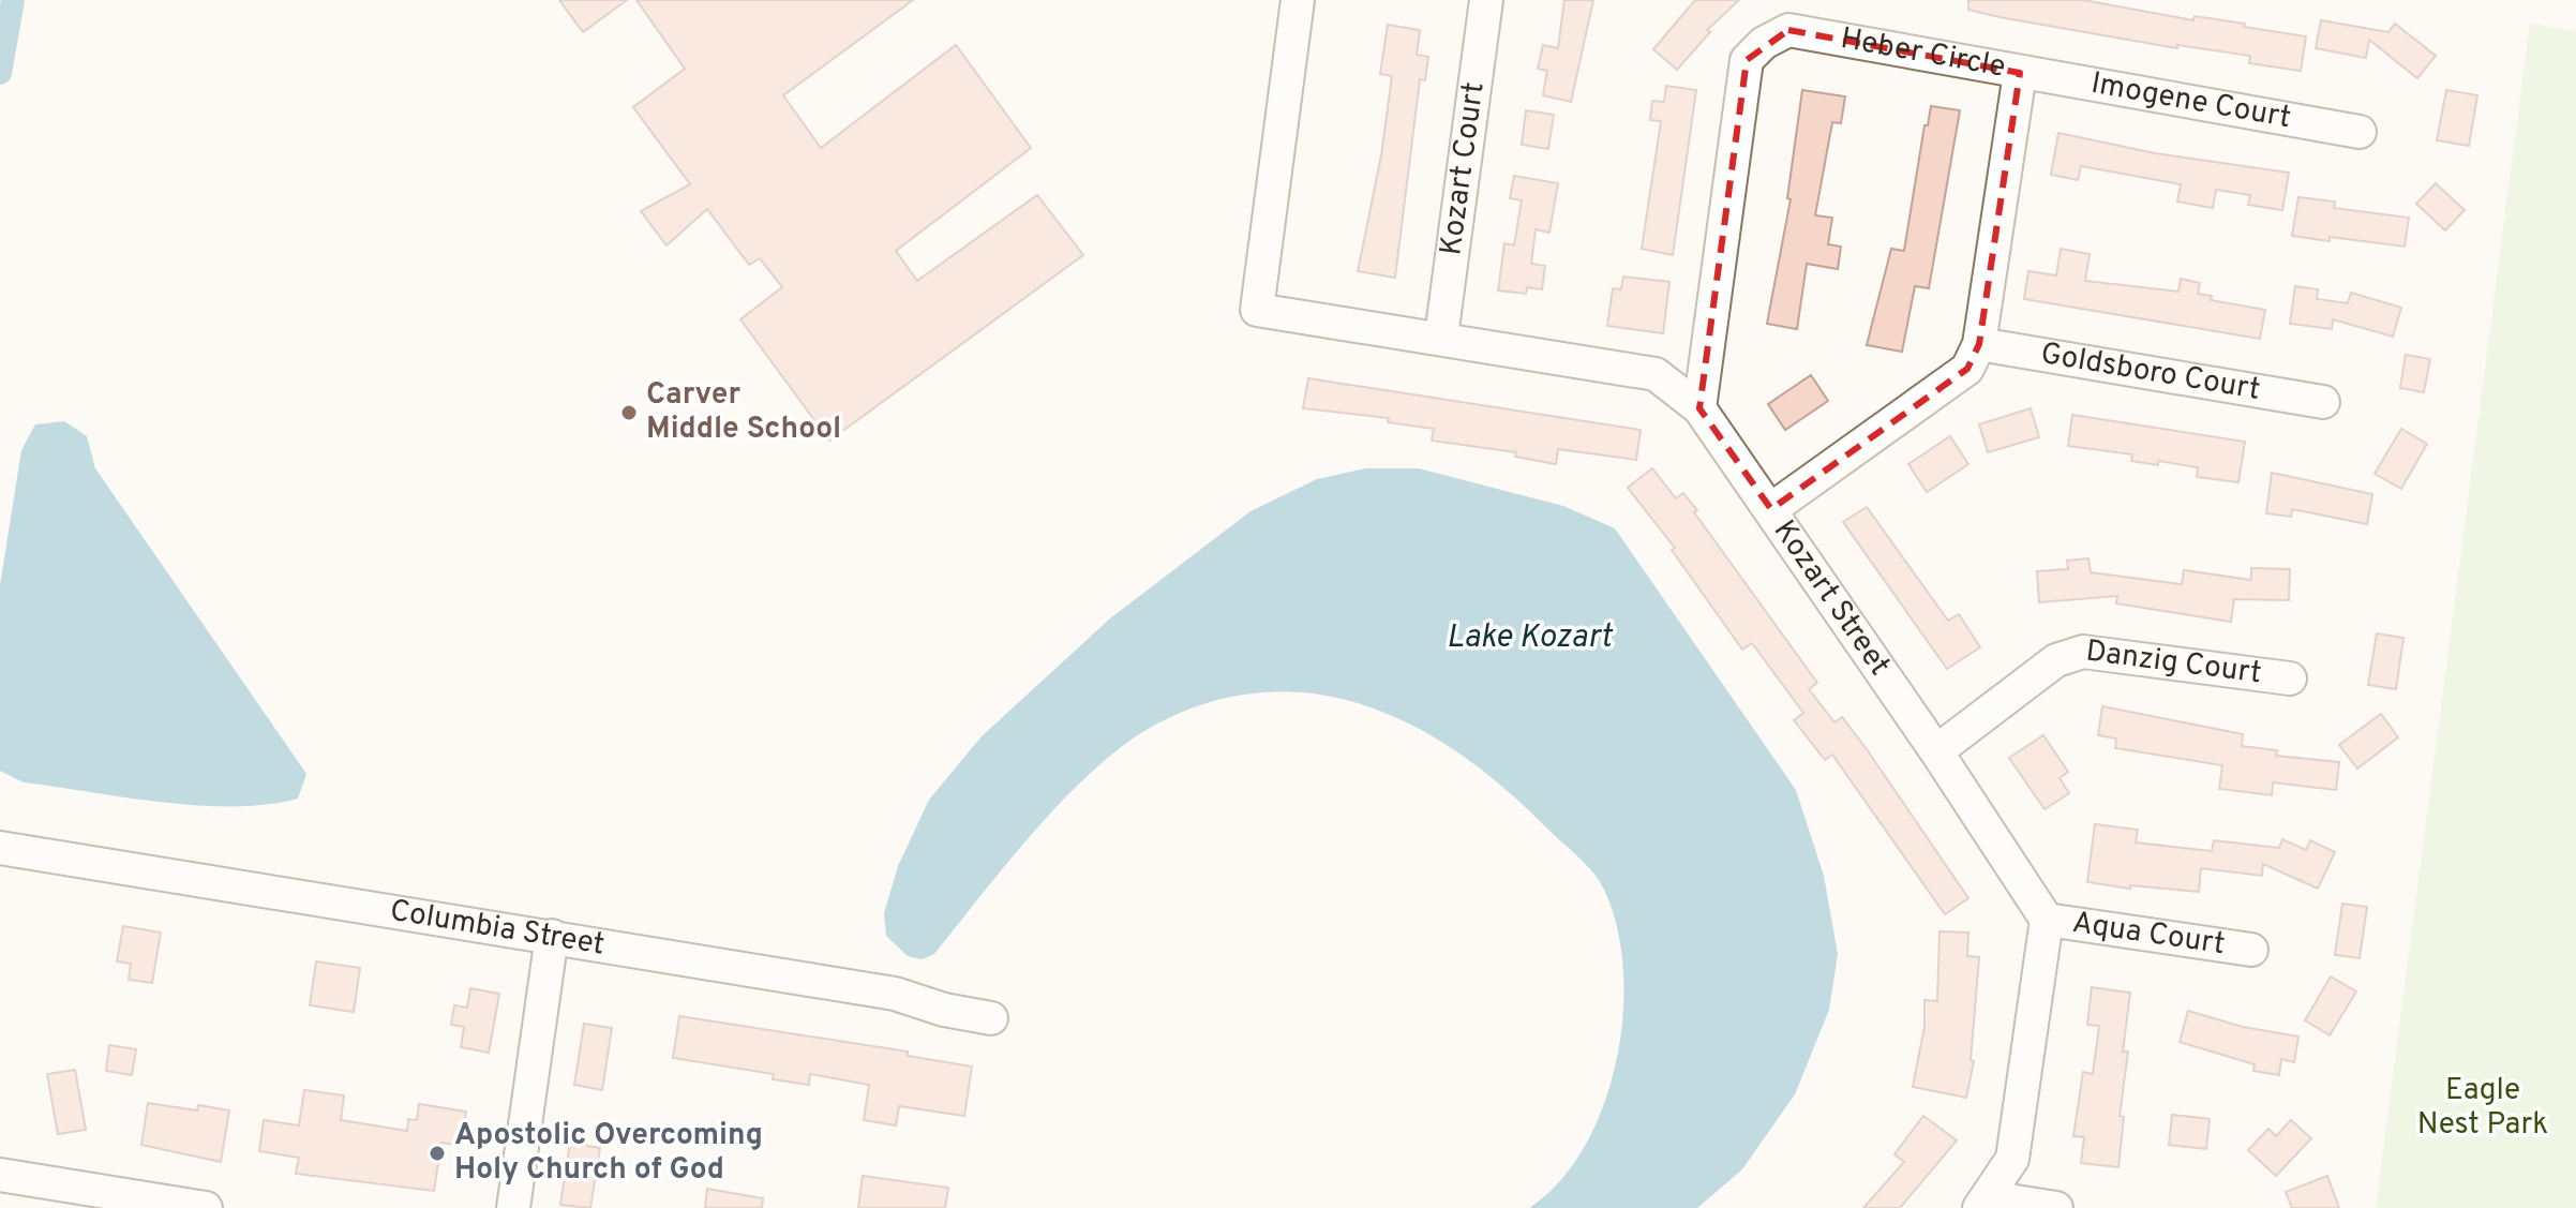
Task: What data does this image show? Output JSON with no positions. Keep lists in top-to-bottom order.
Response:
{
  "streets": {
    "street": [
      "Heber Circle",
      "Imogene Court",
      "Kozart Court",
      "Goldsboro Court",
      "Kozart Street",
      "Danzig Court",
      "Columbia Street",
      "Aqua Court"
    ]
  },
  "crossings": [
    ["Heber Circle", "Imogene Court"],
    ["Heber Circle", "Goldsboro Court"],
    ["Heber Circle", "Kozart Street"],
    ["Kozart Court", "Kozart Street"],
    ["Kozart Street", "Danzig Court"],
    ["Kozart Street", "Aqua Court"]
  ],
  "water": ["Lake Kozart"],
  "parks": ["Eagle Nest Park"],
  "places": ["Carver Middle School", "Apostolic Overcoming Holy Church of God"]
}
